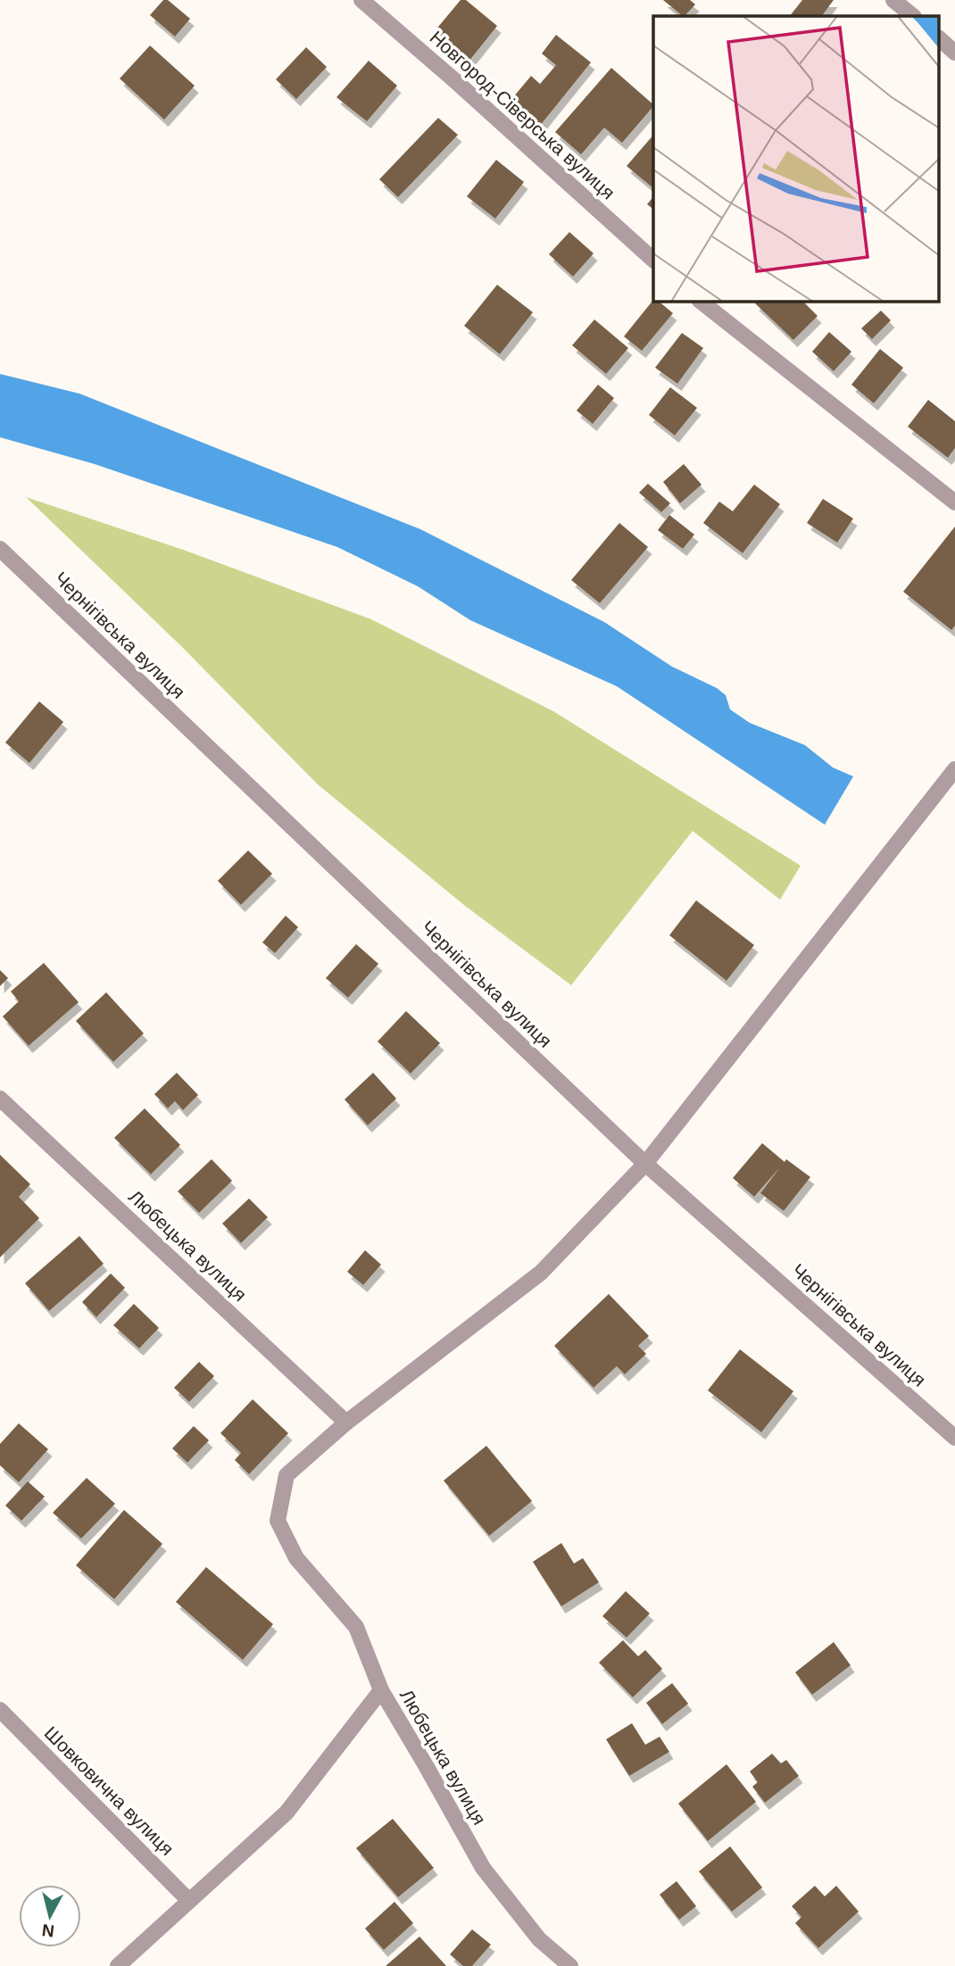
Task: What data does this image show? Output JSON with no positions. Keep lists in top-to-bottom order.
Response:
{
  "streets": {
    "street": [
      "Новгород-Сіверська вулиця",
      "Чернігівська вулиця",
      "Любецька вулиця",
      "Шовковична вулиця"
    ]
  },
  "crossings": [
    ["Чернігівська вулиця", "Любецька вулиця"]
  ],
  "north": "bottom"
}
